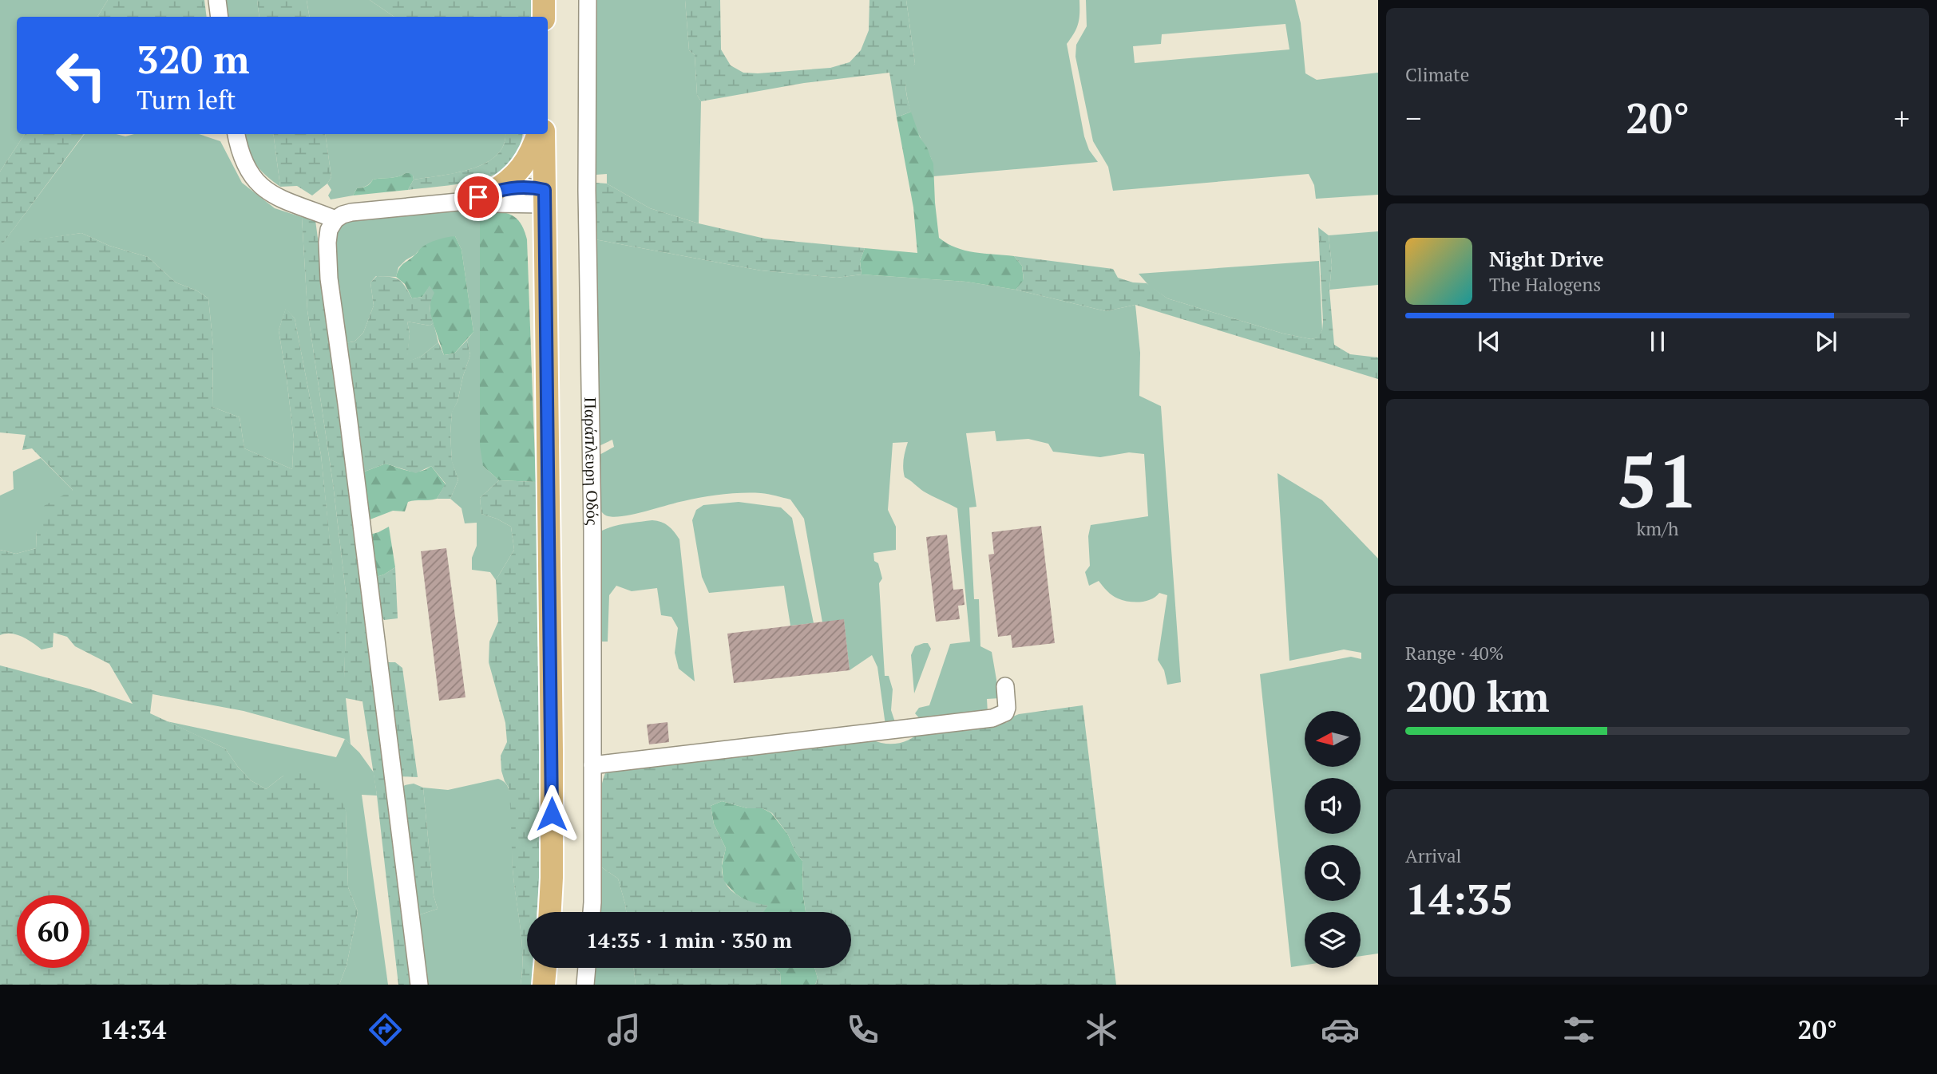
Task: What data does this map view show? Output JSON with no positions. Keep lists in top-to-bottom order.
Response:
{
  "streets": {
    "street": ["Παράπλευρη Οδός"]
  },
  "north": "left",
  "page": {
    "tile": [
      "Climate",
      ["51", "km/h"],
      ["Range · 40%", "200 km"],
      ["Arrival", "14:35"]
    ],
    "turn": ["320 m", "Turn left"],
    "heat": ["−", "20°", "+"],
    "song": ["Night Drive", "The Halogens"],
    "limit": "60",
    "trip": "14:35 · 1 min · 350 m",
    "tabs": ["14:34", "20°"]
  }
}
